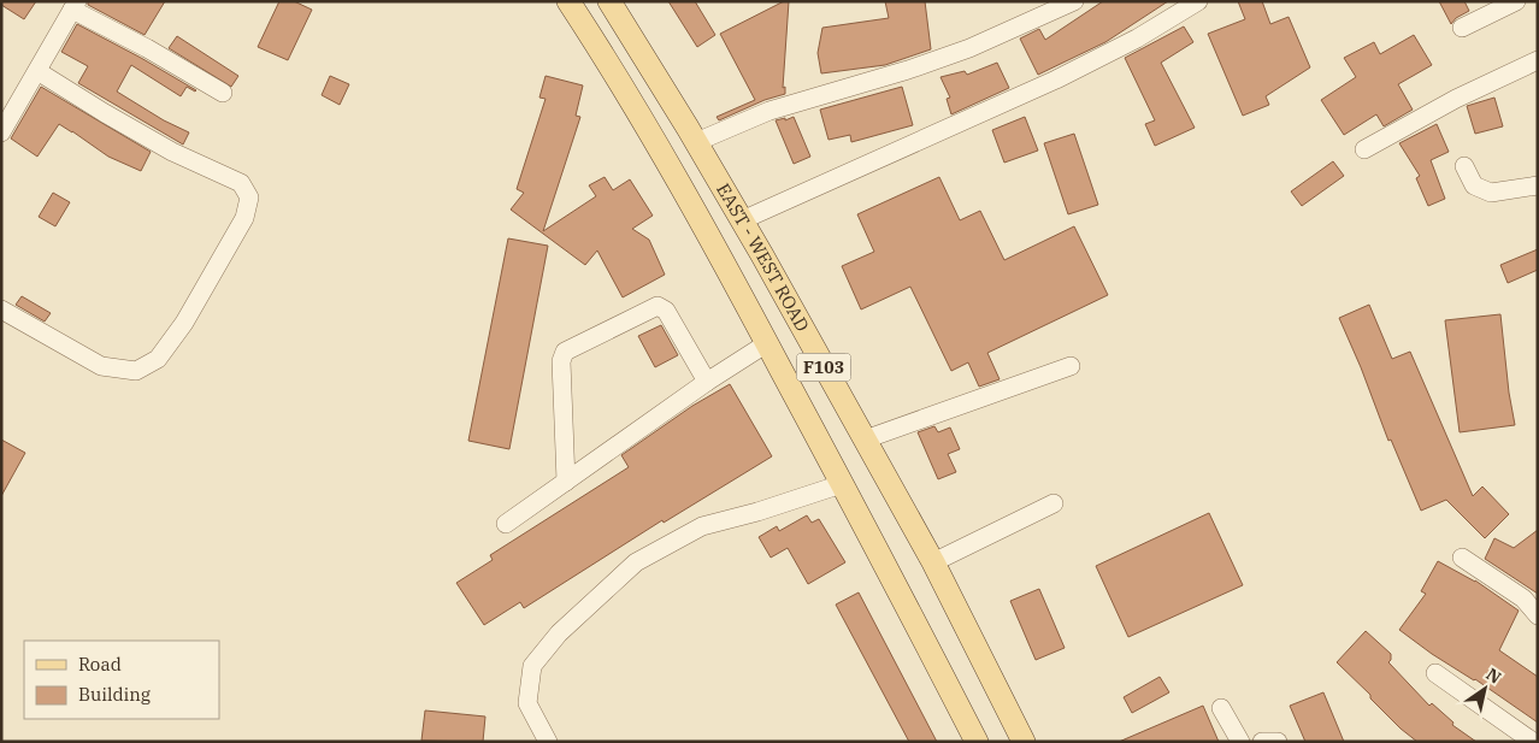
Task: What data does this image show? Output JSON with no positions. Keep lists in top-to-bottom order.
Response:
{
  "streets": {
    "main road": ["EAST - WEST ROAD", "F103"]
  },
  "legend": ["Road", "Building"],
  "north": "top right"
}
